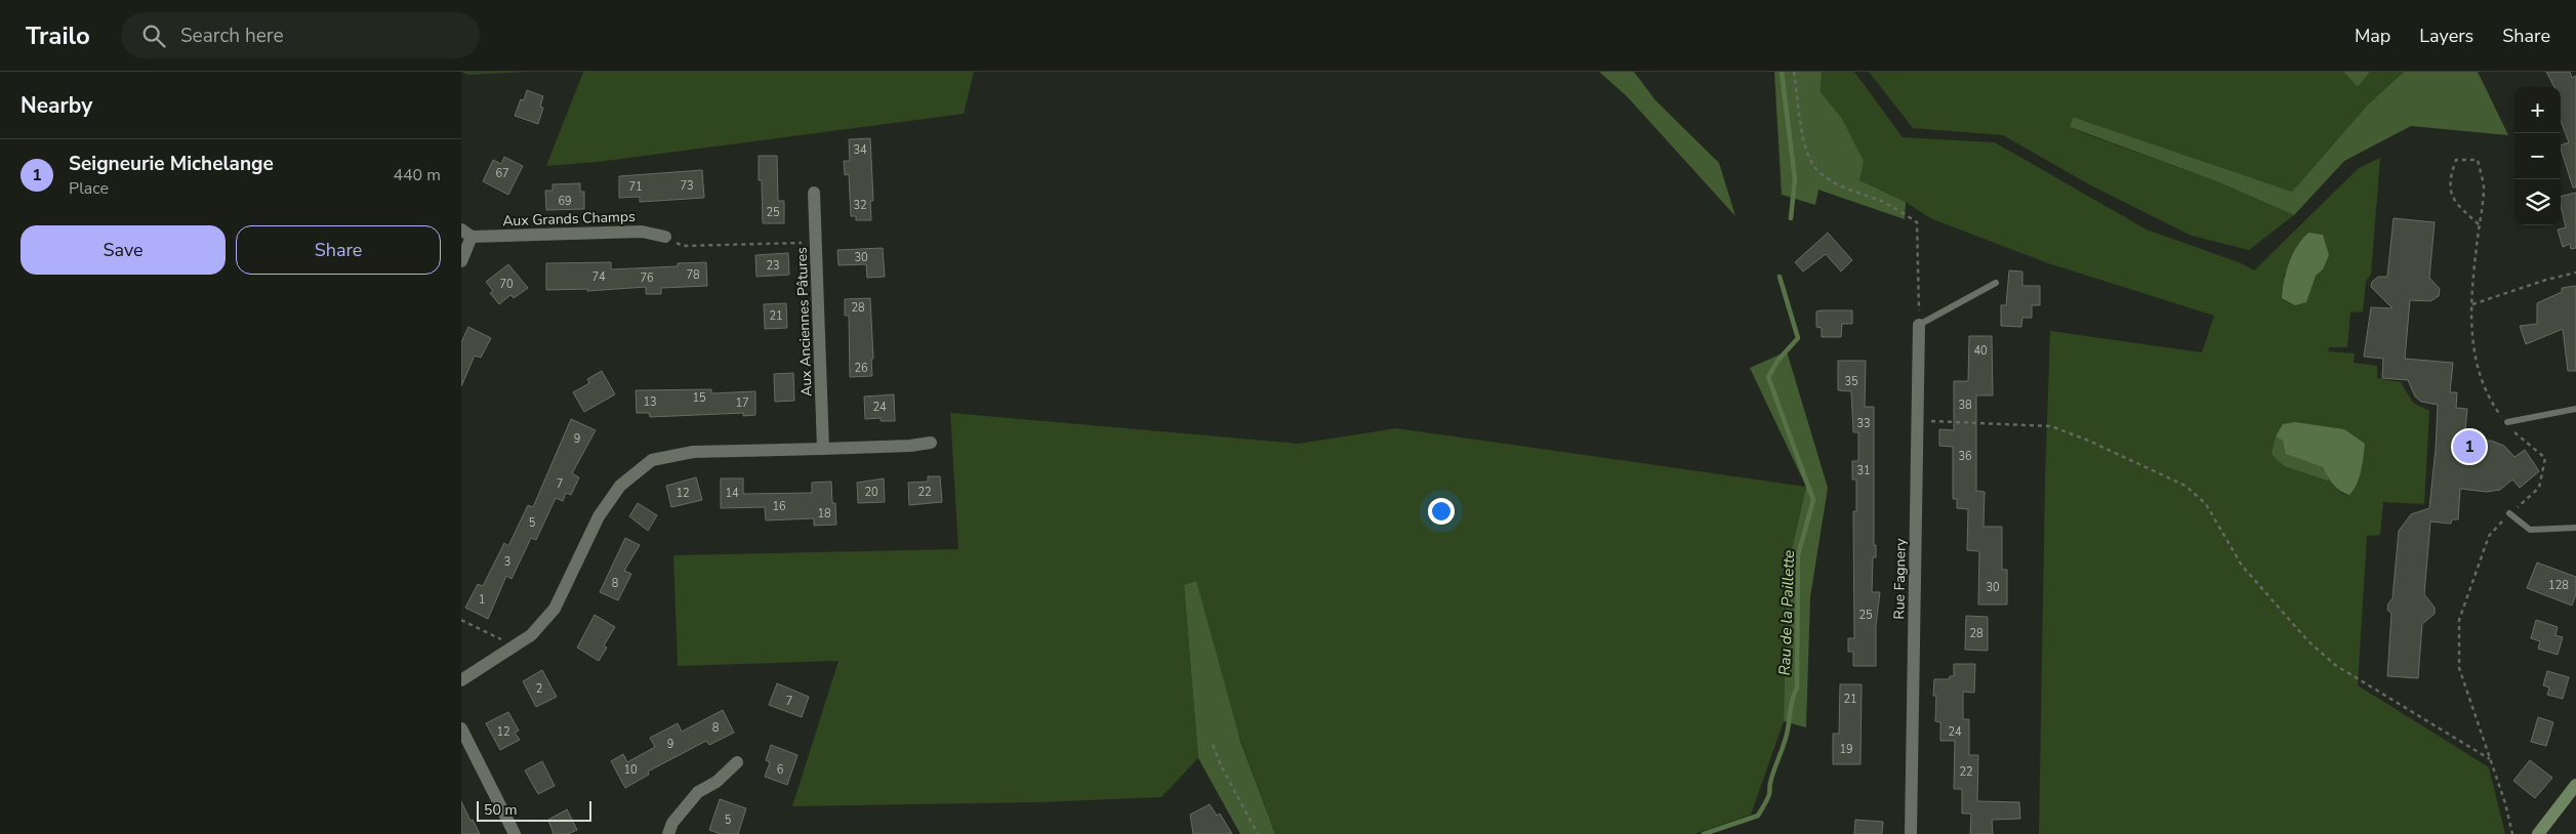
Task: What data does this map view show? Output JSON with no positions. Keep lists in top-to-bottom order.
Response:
{
  "streets": {
    "street": ["Aux Grands Champs", "Aux Anciennes Pâtures", "Rue Fagnery"]
  },
  "water": ["Rau de la Paillette"],
  "house_numbers": [
    "34",
    "67",
    "73",
    "71",
    "69",
    "32",
    "25",
    "30",
    "23",
    "78",
    "74",
    "76",
    "70",
    "28",
    "21",
    "40",
    "26",
    "35",
    "15",
    "13",
    "17",
    "38",
    "24",
    "33",
    "9",
    "36",
    "31",
    "7",
    "20",
    "22",
    "12",
    "14",
    "16",
    "18",
    "5",
    "3",
    "8",
    "128",
    "30",
    "1",
    "25",
    "28",
    "2",
    "21",
    "7",
    "8",
    "12",
    "24",
    "9",
    "19",
    "10",
    "6",
    "22",
    "5"
  ],
  "scale_bar": "50 m",
  "page": {
    "header": "Trailo",
    "search": "Search here",
    "nav": ["Map", "Layers", "Share"],
    "heading": "Nearby",
    "map_buttons": ["+", "−"],
    "list": [
      {
        "mark": "1",
        "name": "Seigneurie Michelange",
        "note": "Place",
        "value": "440 m"
      }
    ],
    "buttons": ["Save", "Share"],
    "pins": "1",
    "scale": "50 m"
  }
}
